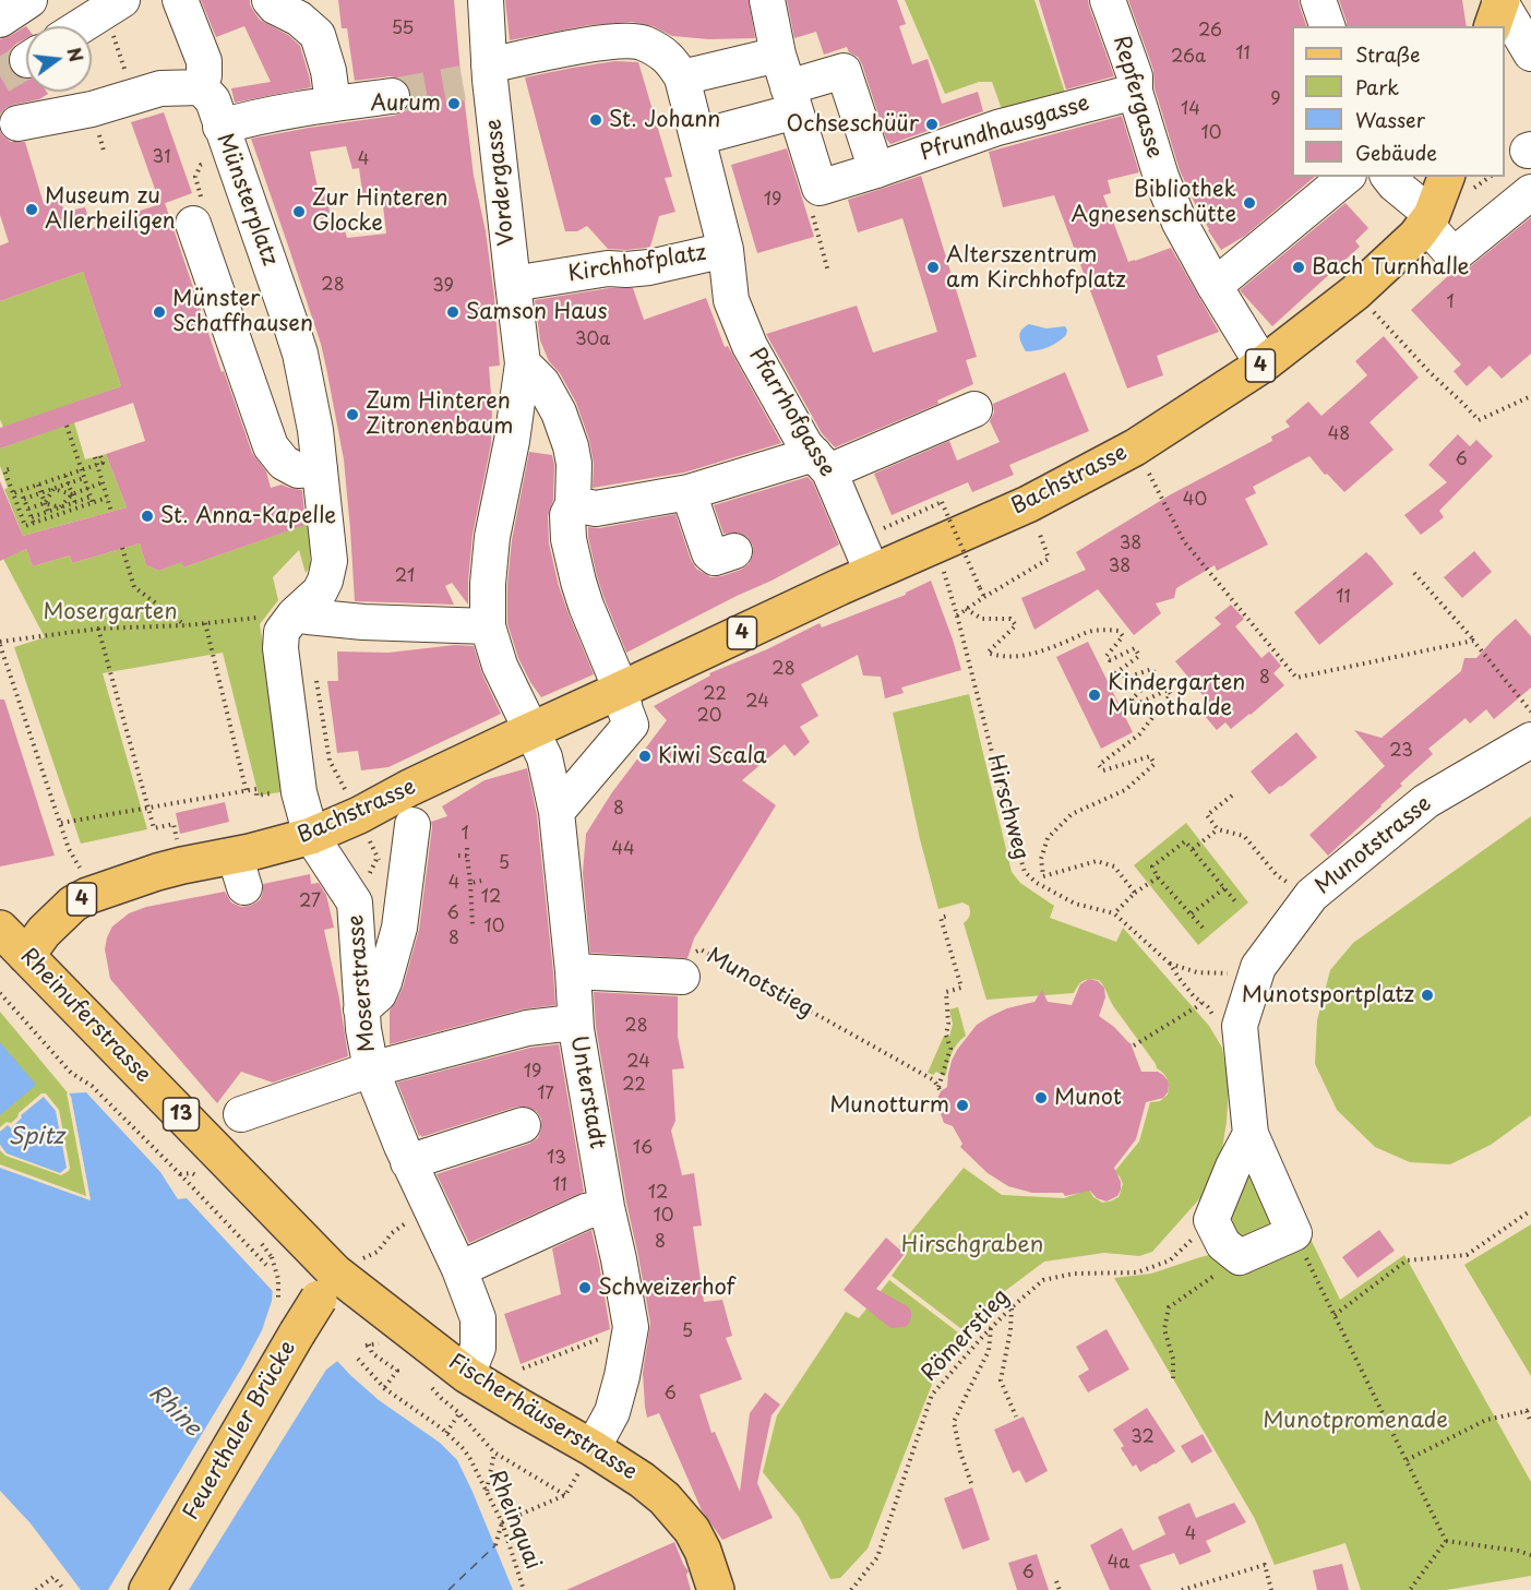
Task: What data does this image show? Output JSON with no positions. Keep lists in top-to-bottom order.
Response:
{
  "streets": {
    "main road": [
      "4",
      "Bachstrasse",
      "Rheinuferstrasse",
      "13",
      "Fischerhäuserstrasse",
      "Feuerthaler Brücke"
    ],
    "street": [
      "Repfergasse",
      "Pfrundhausgasse",
      "Vordergasse",
      "Münsterplatz",
      "Kirchhofplatz",
      "Pfarrhofgasse",
      "Munotstrasse",
      "Moserstrasse",
      "Munotstieg",
      "Unterstadt"
    ],
    "path": ["Hirschweg", "Römerstieg", "Rheinquai"]
  },
  "crossings": [
    ["Repfergasse", "Pfrundhausgasse"],
    ["Repfergasse", "Bachstrasse"],
    ["Vordergasse", "Kirchhofplatz"],
    ["Vordergasse", "Bachstrasse"],
    ["Vordergasse", "Unterstadt"],
    ["Münsterplatz", "Moserstrasse"],
    ["Kirchhofplatz", "Pfarrhofgasse"],
    ["Pfarrhofgasse", "Bachstrasse"],
    ["Bachstrasse", "Moserstrasse"],
    ["Bachstrasse", "Rheinuferstrasse"],
    ["Bachstrasse", "Unterstadt"],
    ["Moserstrasse", "Fischerhäuserstrasse"],
    ["Munotstieg", "Unterstadt"],
    ["Rheinuferstrasse", "Fischerhäuserstrasse"],
    ["Rheinuferstrasse", "Feuerthaler Brücke"],
    ["Unterstadt", "Fischerhäuserstrasse"],
    ["Fischerhäuserstrasse", "Feuerthaler Brücke"]
  ],
  "water": ["Spitz", "Rhine"],
  "parks": ["Mosergarten", "Hirschgraben", "Munotpromenade"],
  "places": [
    "Aurum",
    "St. Johann",
    "Ochseschüür",
    "Bibliothek Agnesenschütte",
    "Museum zu Allerheiligen",
    "Zur Hinteren Glocke",
    "Alterszentrum am Kirchhofplatz",
    "Bach Turnhalle",
    "Münster Schaffhausen",
    "Samson Haus",
    "Zum Hinteren Zitronenbaum",
    "St. Anna-Kapelle",
    "Kindergarten Munothalde",
    "Kiwi Scala",
    "Munotsportplatz",
    "Munot",
    "Munotturm",
    "Schweizerhof"
  ],
  "house_numbers": [
    "55",
    "26",
    "11",
    "26a",
    "9",
    "14",
    "10",
    "31",
    "4",
    "19",
    "28",
    "39",
    "1",
    "30a",
    "48",
    "6",
    "40",
    "38",
    "38",
    "21",
    "11",
    "28",
    "8",
    "22",
    "24",
    "20",
    "23",
    "8",
    "1",
    "44",
    "5",
    "4",
    "12",
    "27",
    "6",
    "10",
    "8",
    "28",
    "24",
    "19",
    "22",
    "17",
    "16",
    "13",
    "11",
    "12",
    "10",
    "8",
    "5",
    "6",
    "32",
    "4",
    "4a",
    "6"
  ],
  "legend": [
    "Straße",
    "Park",
    "Wasser",
    "Gebäude"
  ],
  "north": "right"
}
